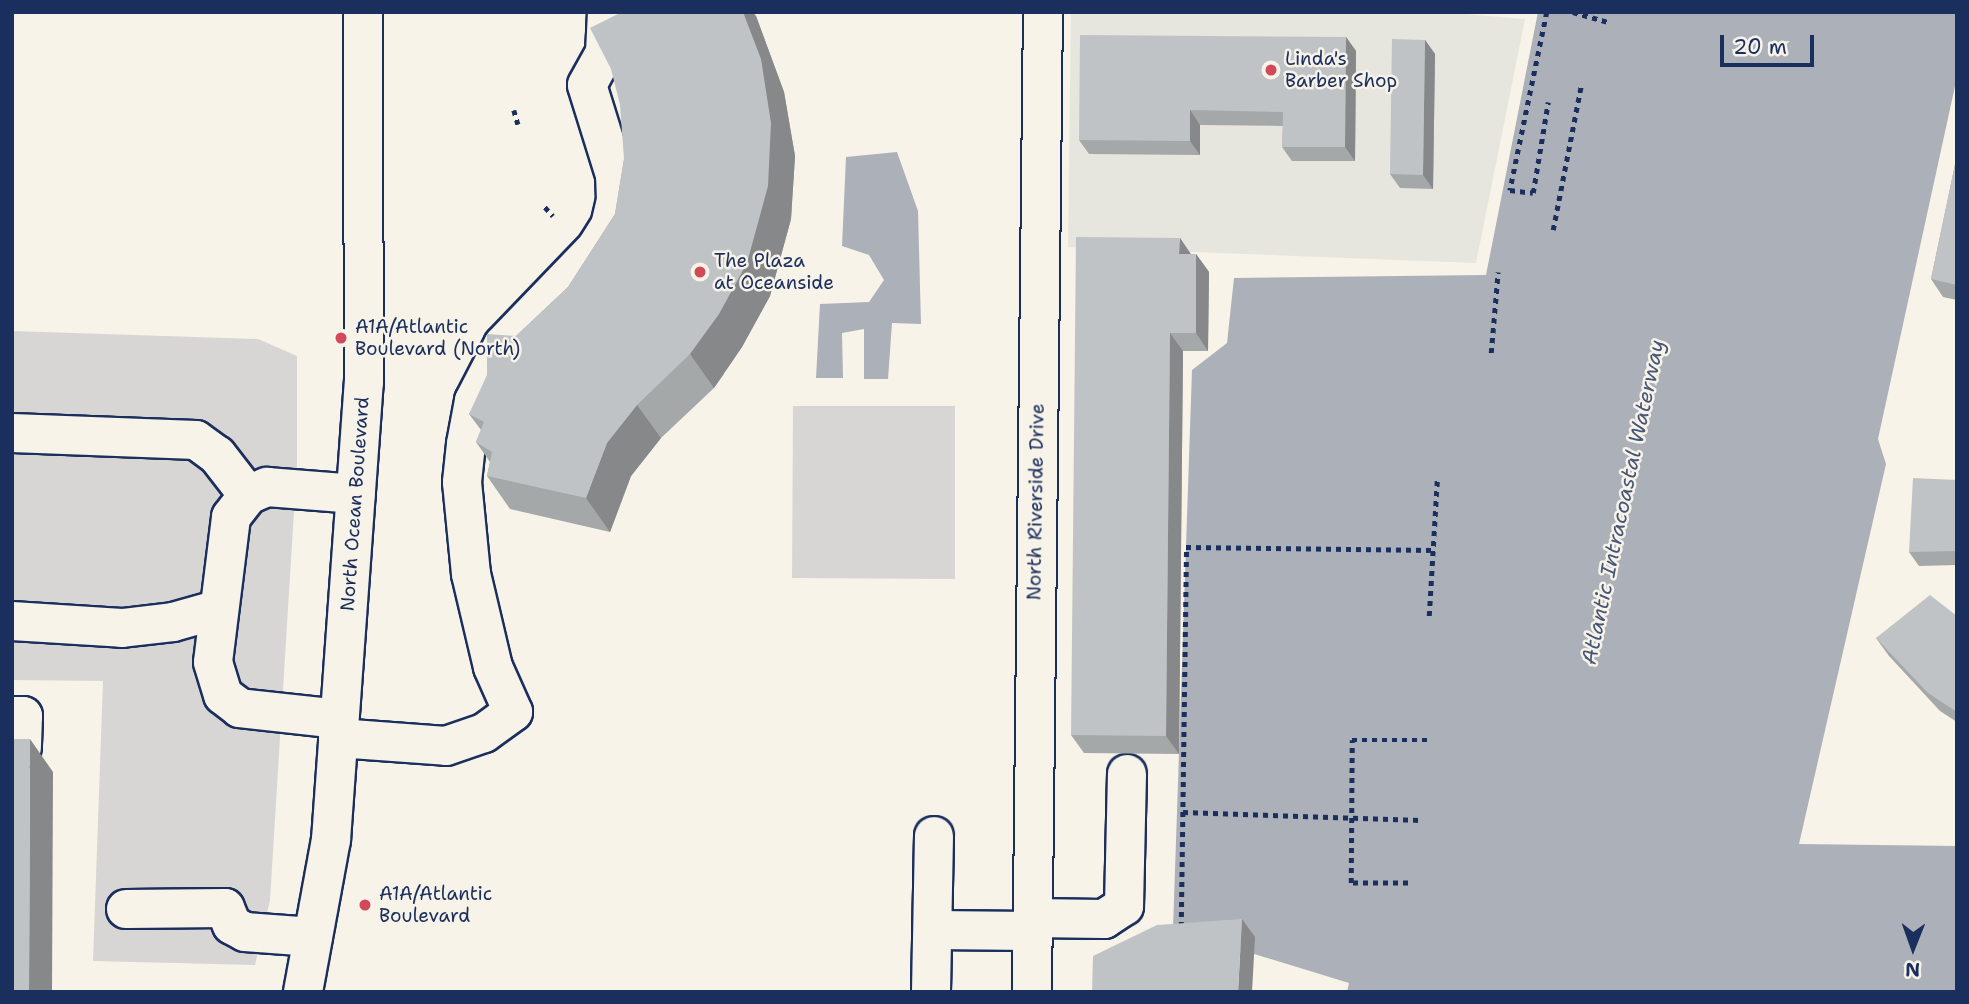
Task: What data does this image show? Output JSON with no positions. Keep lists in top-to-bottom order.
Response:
{
  "streets": {
    "main road": ["North Riverside Drive", "North Ocean Boulevard"]
  },
  "water": ["Atlantic Intracoastal Waterway"],
  "places": [
    "Linda's Barber Shop",
    "The Plaza at Oceanside",
    "A1A/Atlantic Boulevard (North)",
    "A1A/Atlantic Boulevard"
  ],
  "scale_bar": "20 m",
  "north": "bottom"
}
